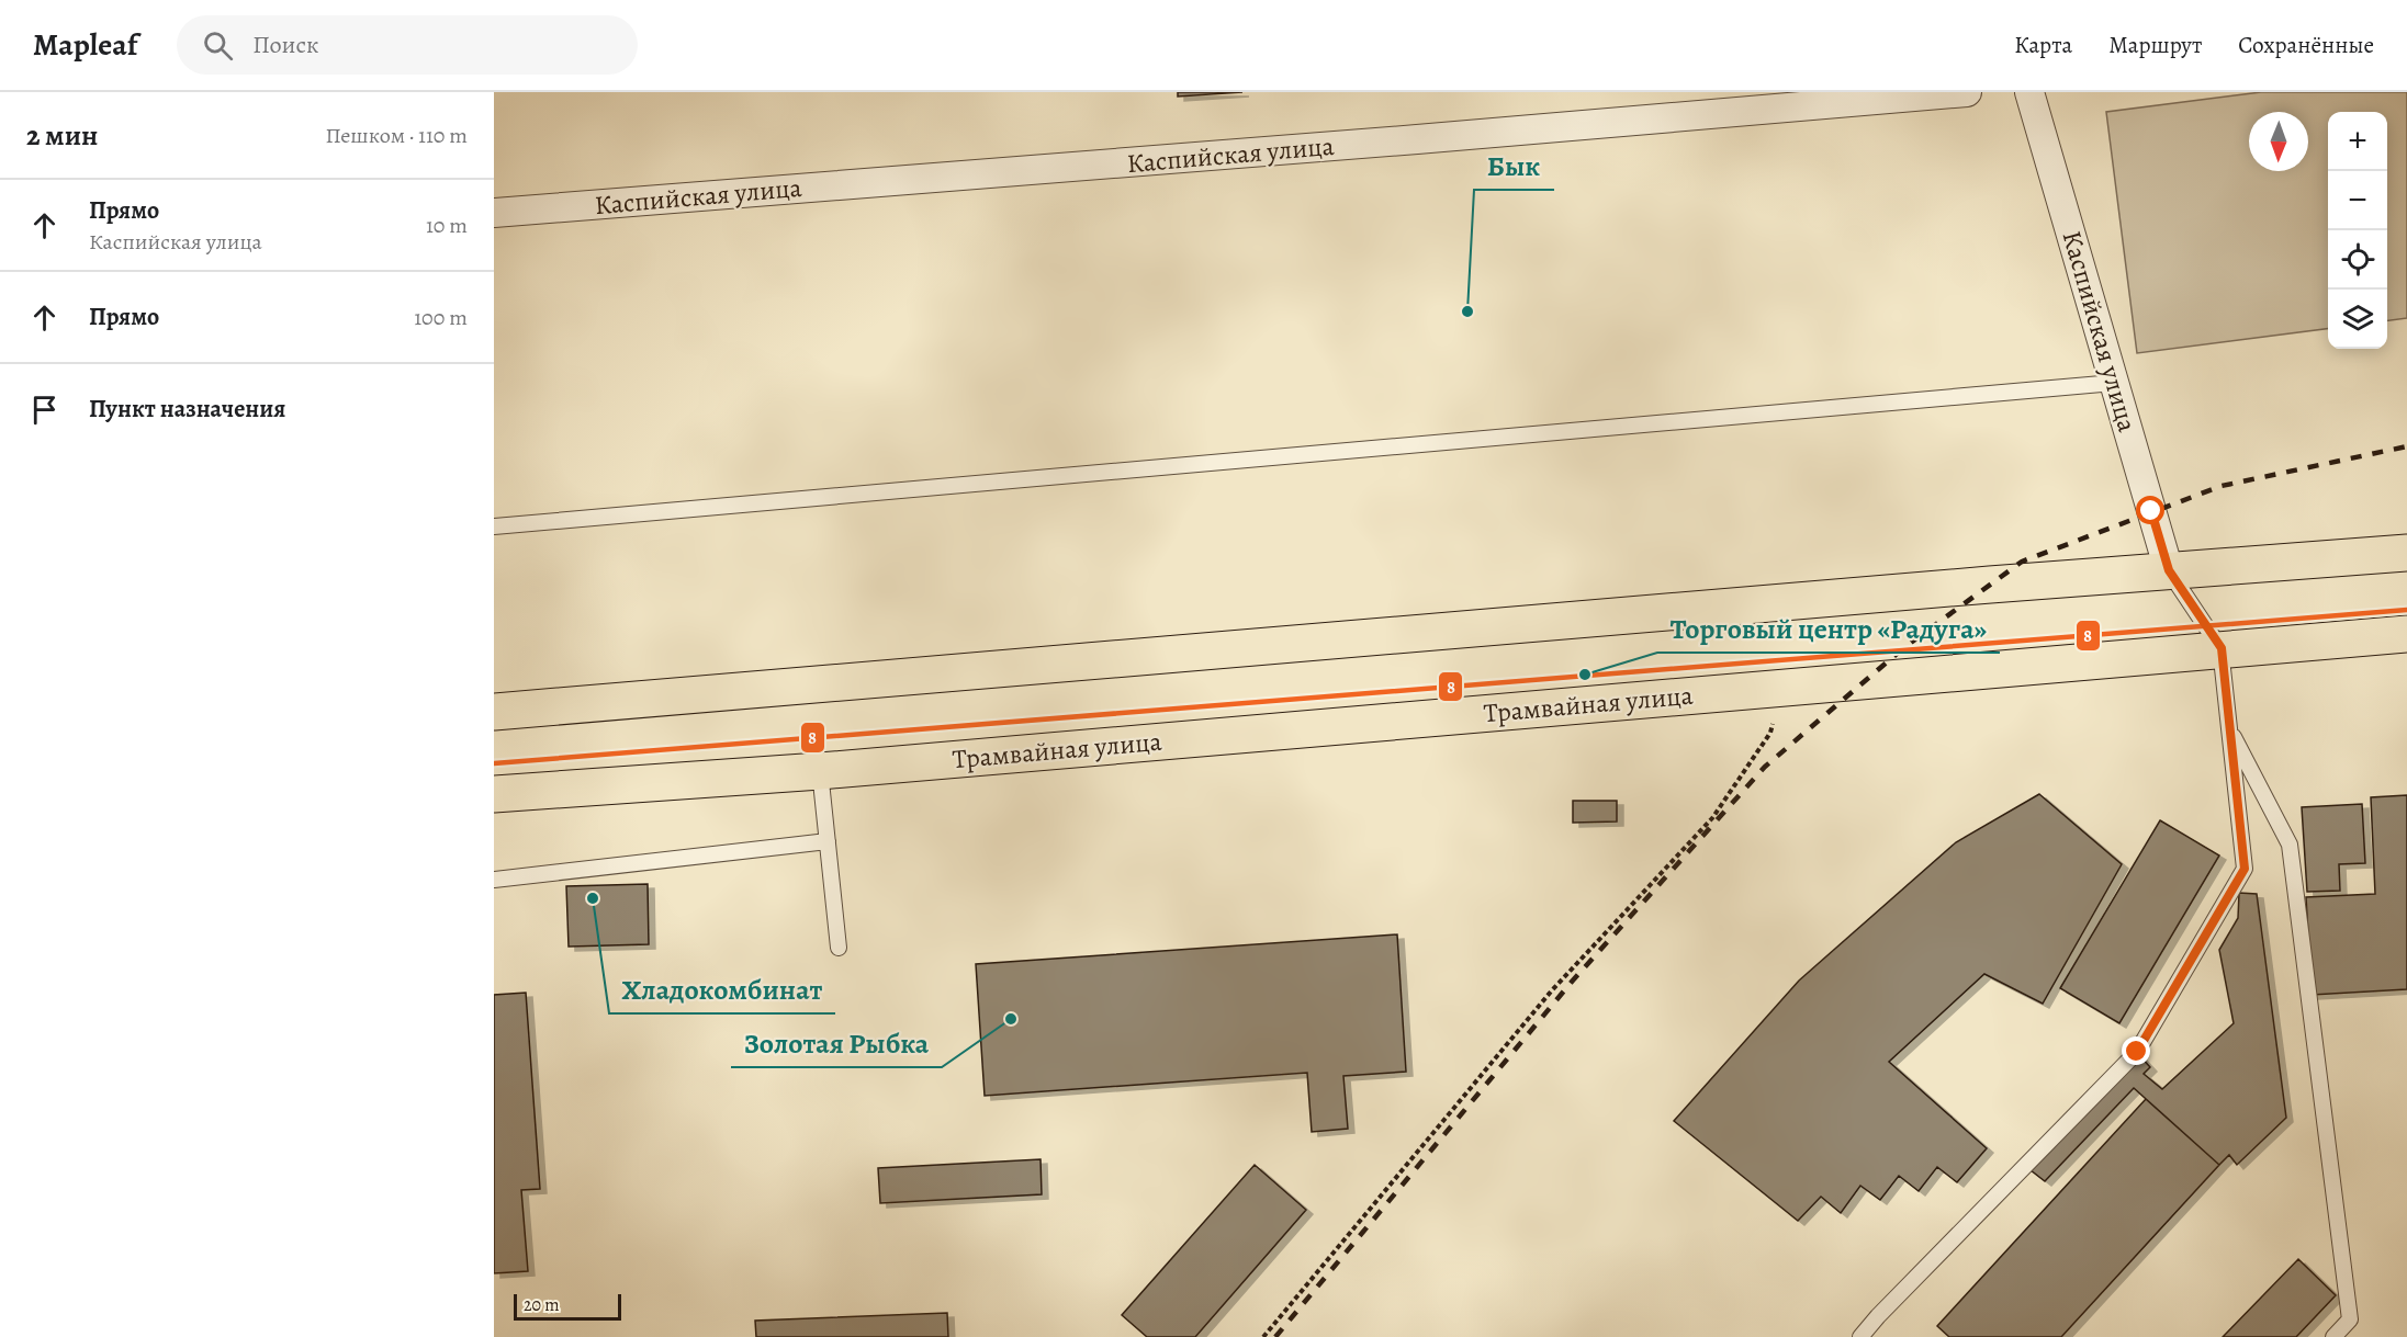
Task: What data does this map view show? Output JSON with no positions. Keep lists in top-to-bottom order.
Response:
{
  "streets": {
    "main road": ["Трамвайная улица"],
    "street": ["Каспийская улица"]
  },
  "places": [
    "Бык",
    "Торговый центр «Радуга»",
    "Хладокомбинат",
    "Золотая Рыбка"
  ],
  "lines": ["transit line 8"],
  "scale_bar": "20 m",
  "north": "bottom",
  "page": {
    "header": "Mapleaf",
    "search": "Поиск",
    "nav": ["Карта", "Маршрут", "Сохранённые"],
    "heading": ["2 мин", "Пешком · 110 m"],
    "map_buttons": ["+", "−"],
    "list": [
      ["Прямо", "Каспийская улица", "10 m"],
      ["Прямо", "100 m"],
      "Пункт назначения"
    ],
    "scale": "20 m"
  }
}
